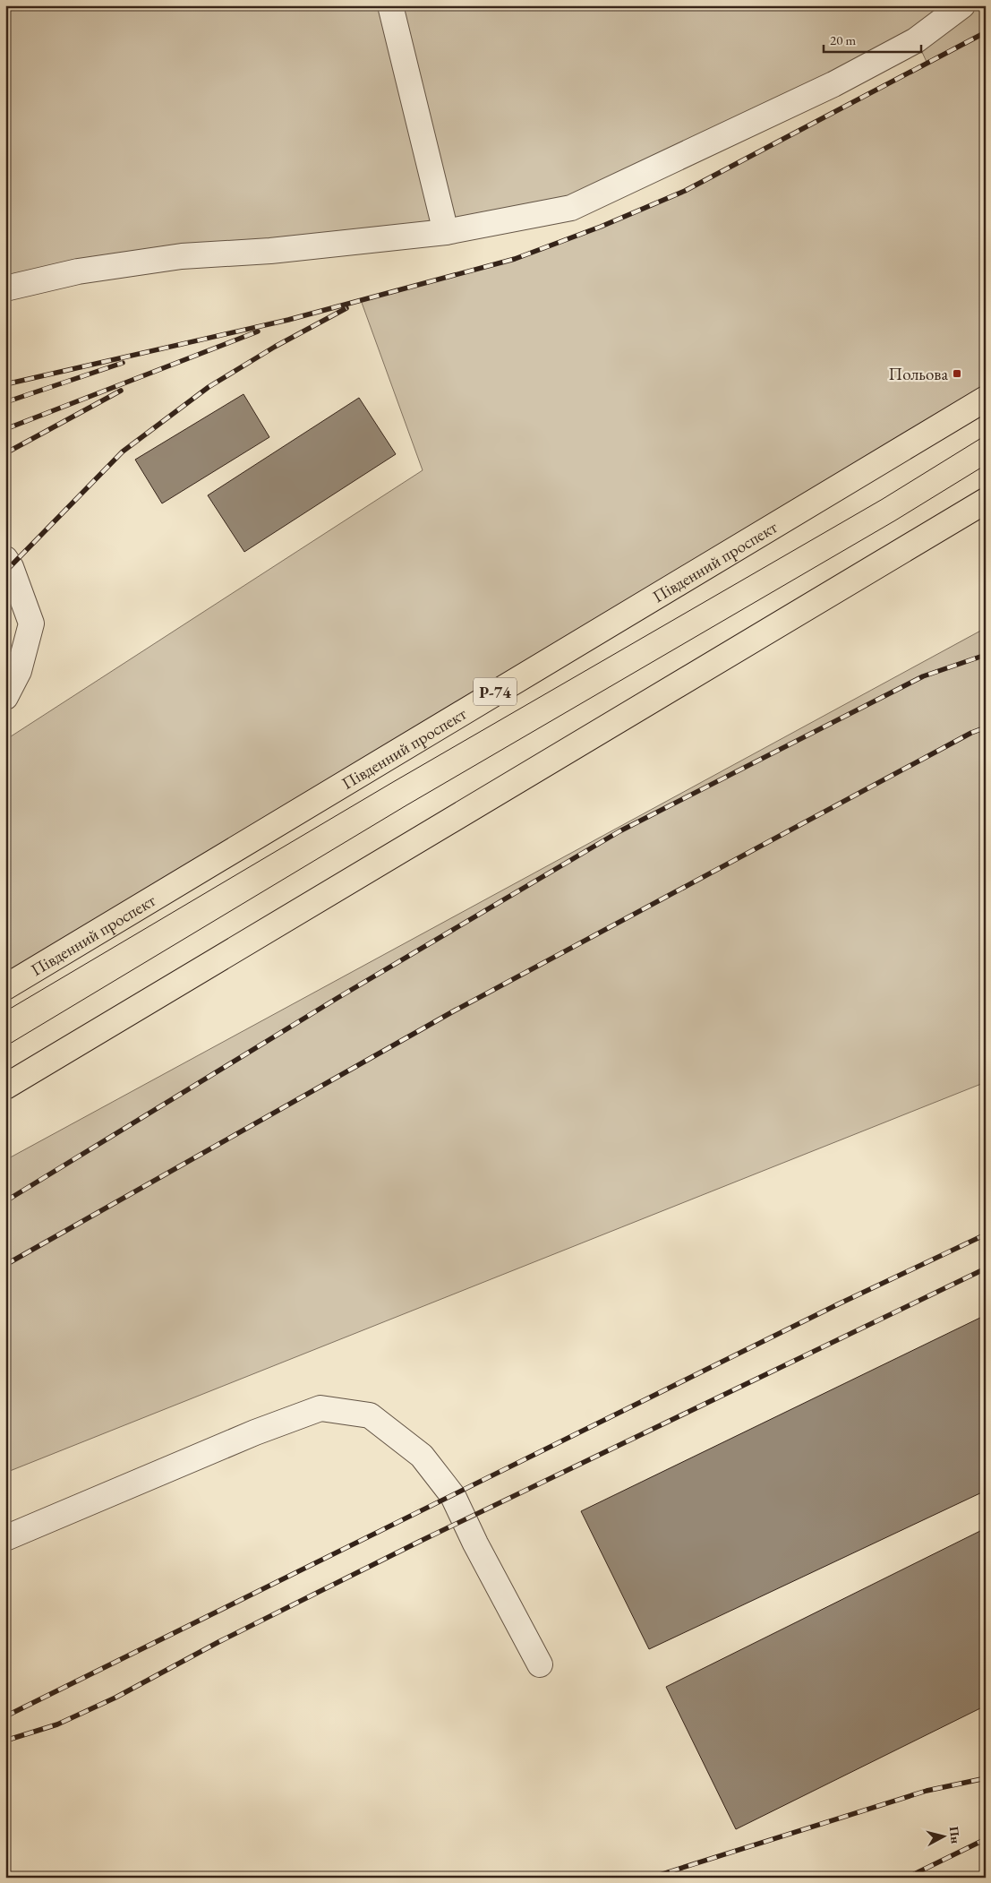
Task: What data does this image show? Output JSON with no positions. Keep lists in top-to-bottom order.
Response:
{
  "streets": {
    "main road": ["Південний проспект", "Р-74"]
  },
  "places": {
    "transit": ["Польова"]
  },
  "scale_bar": "20 m",
  "north": "right"
}
